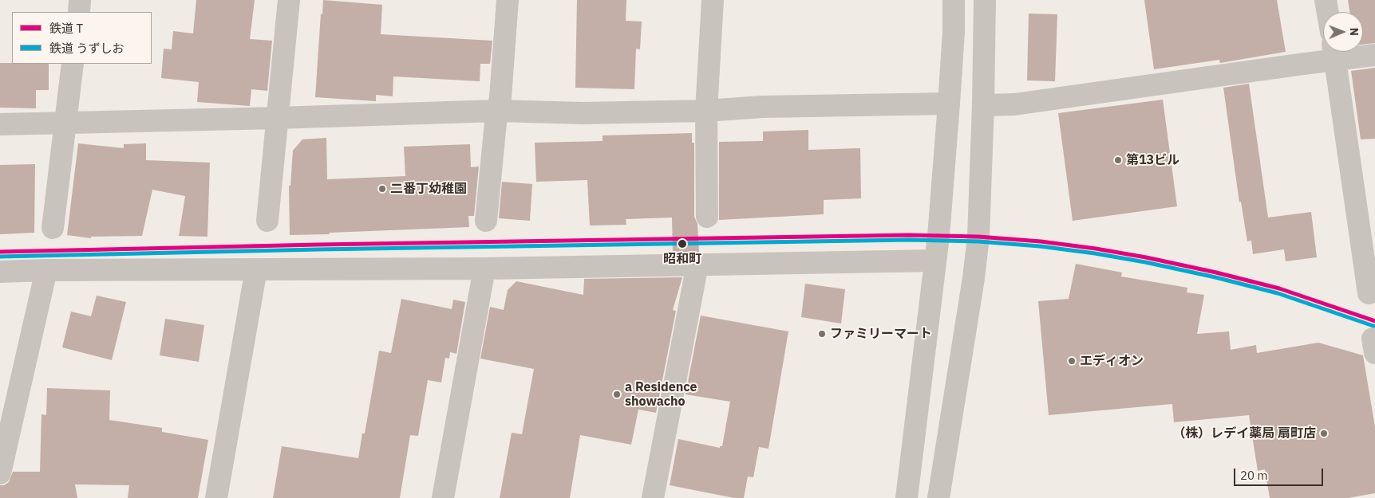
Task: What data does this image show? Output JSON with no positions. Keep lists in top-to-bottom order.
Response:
{
  "places": [
    "第13ビル",
    "二番丁幼稚園",
    "昭和町",
    "ファミリーマート",
    "エディオン",
    "a Residence showacho",
    "（株）レデイ薬局 扇町店"
  ],
  "lines": ["rail line T", "rail line うずしお"],
  "legend": ["鉄道 T", "鉄道 うずしお"],
  "scale_bar": "20 m",
  "north": "right"
}
